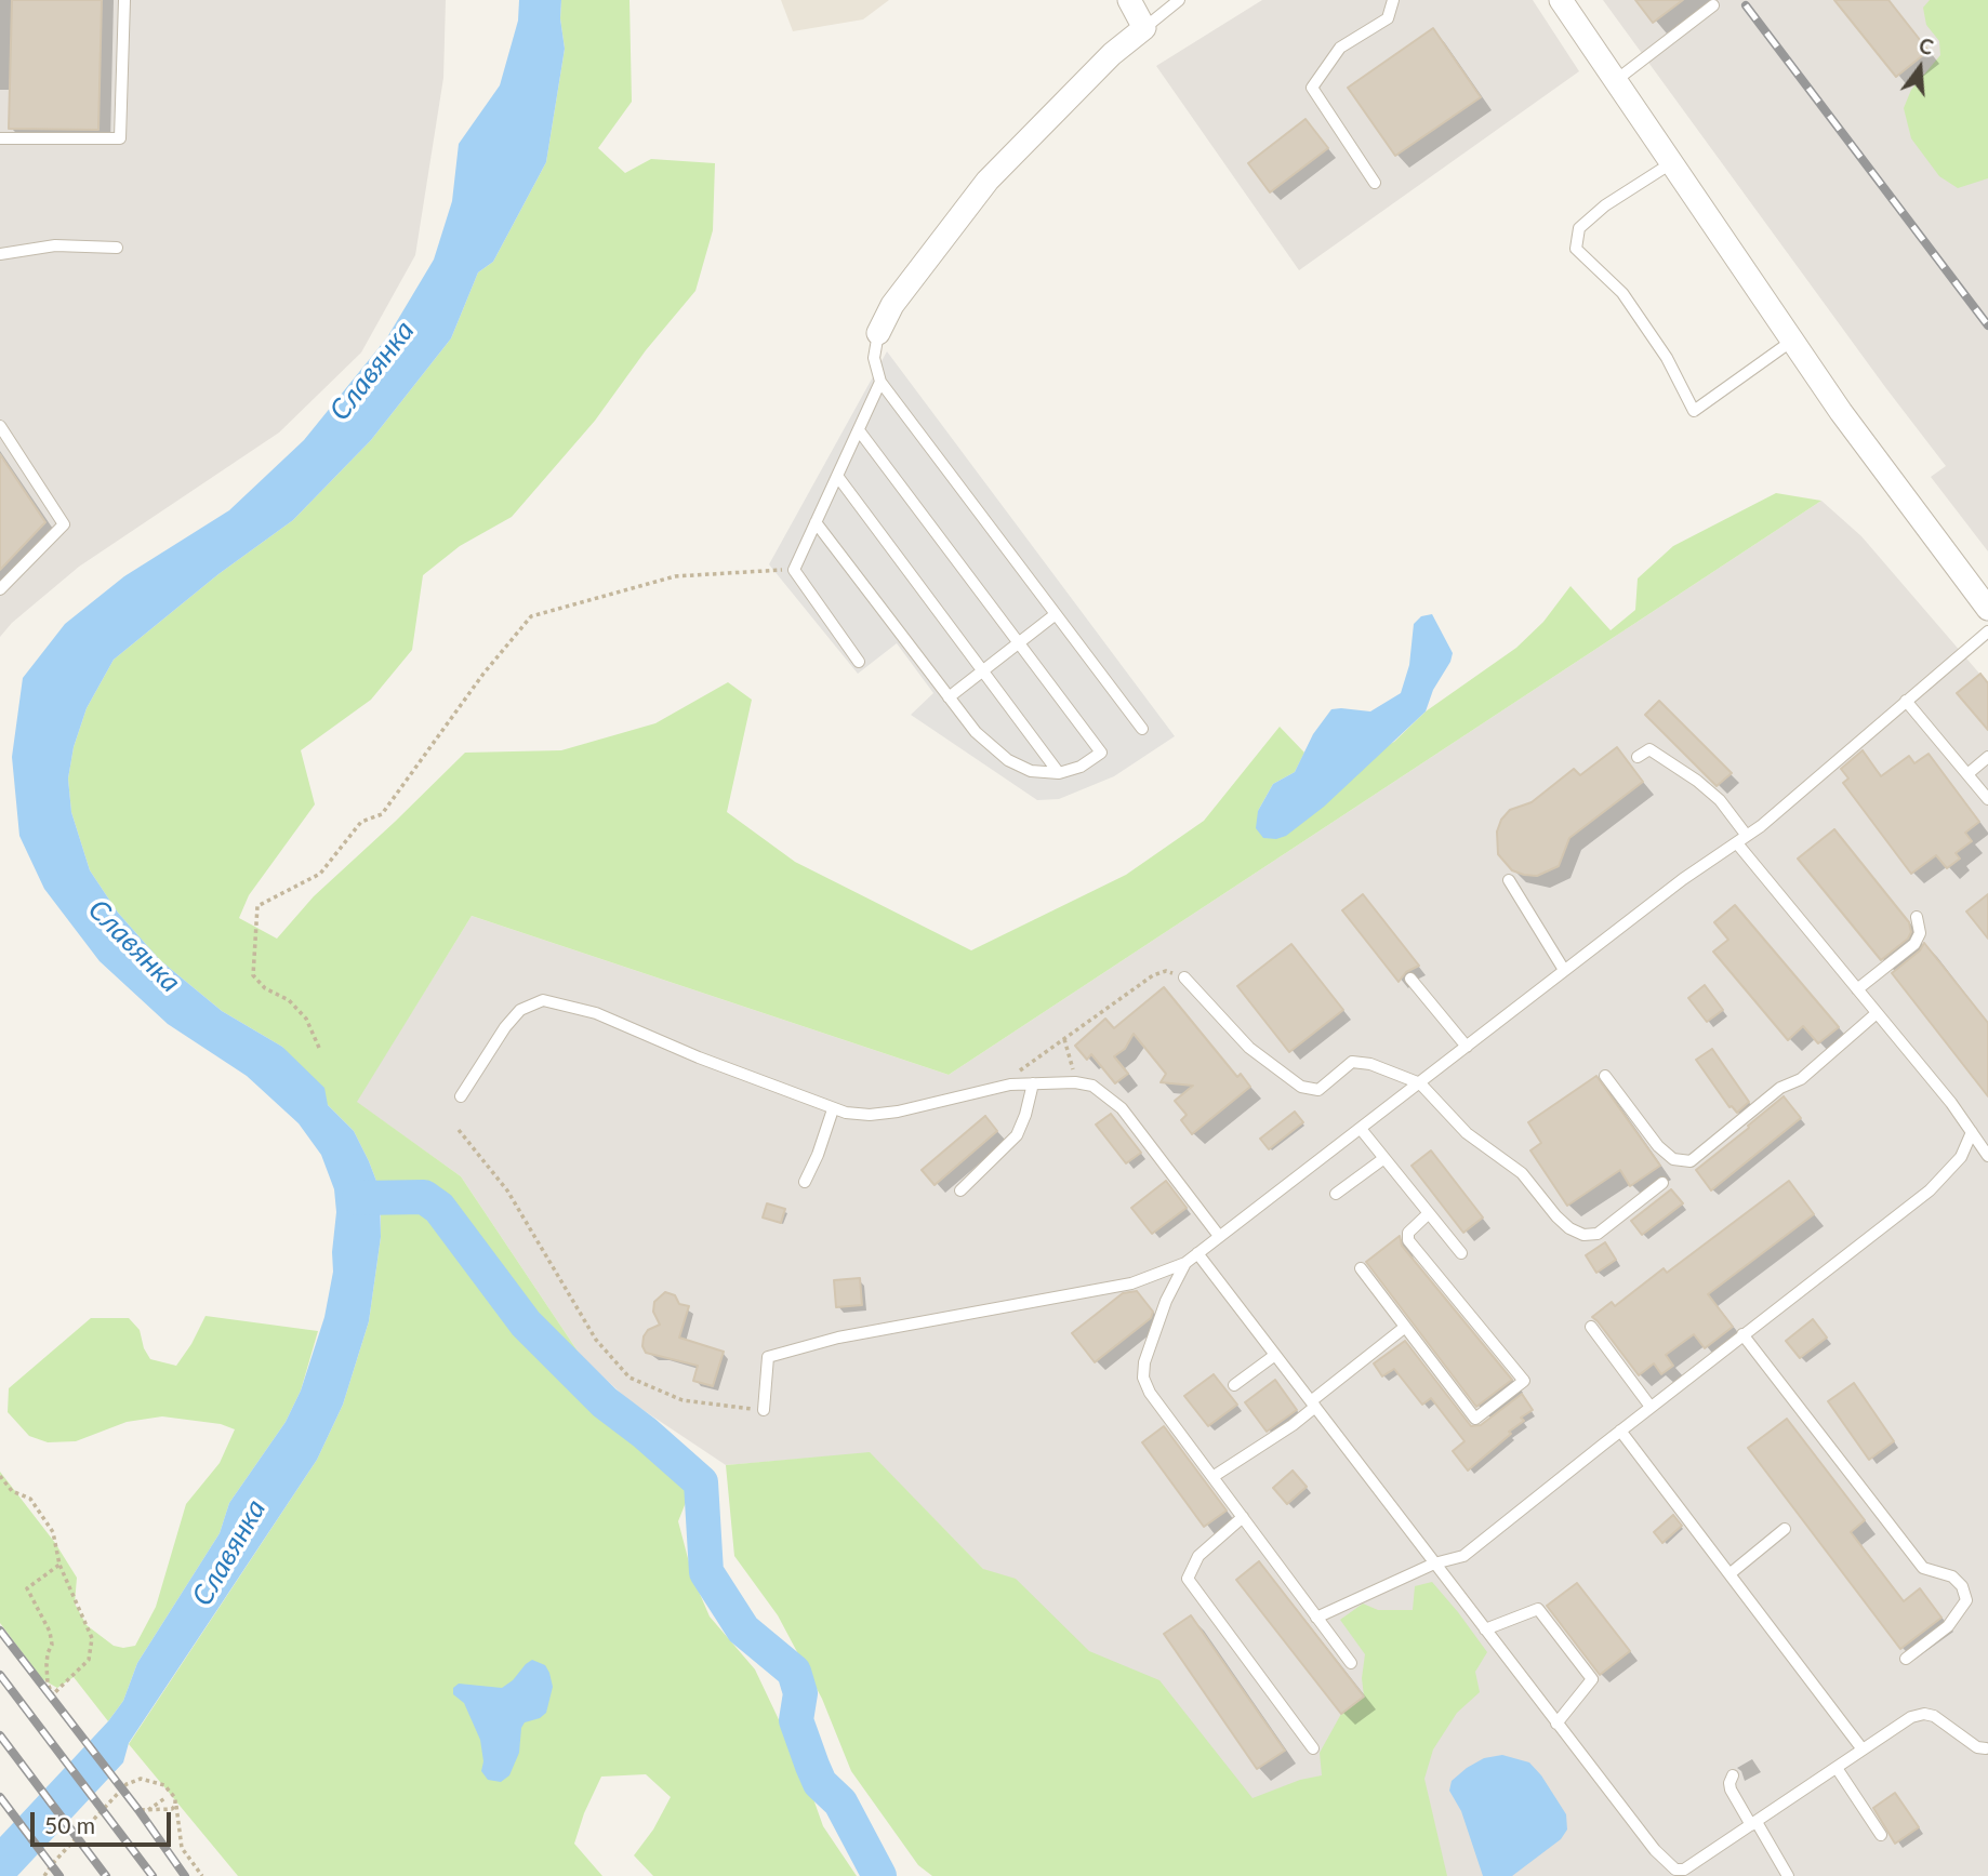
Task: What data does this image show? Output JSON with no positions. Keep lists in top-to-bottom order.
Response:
{
  "water": ["Славянка"],
  "scale_bar": "50 m",
  "north": "top"
}
